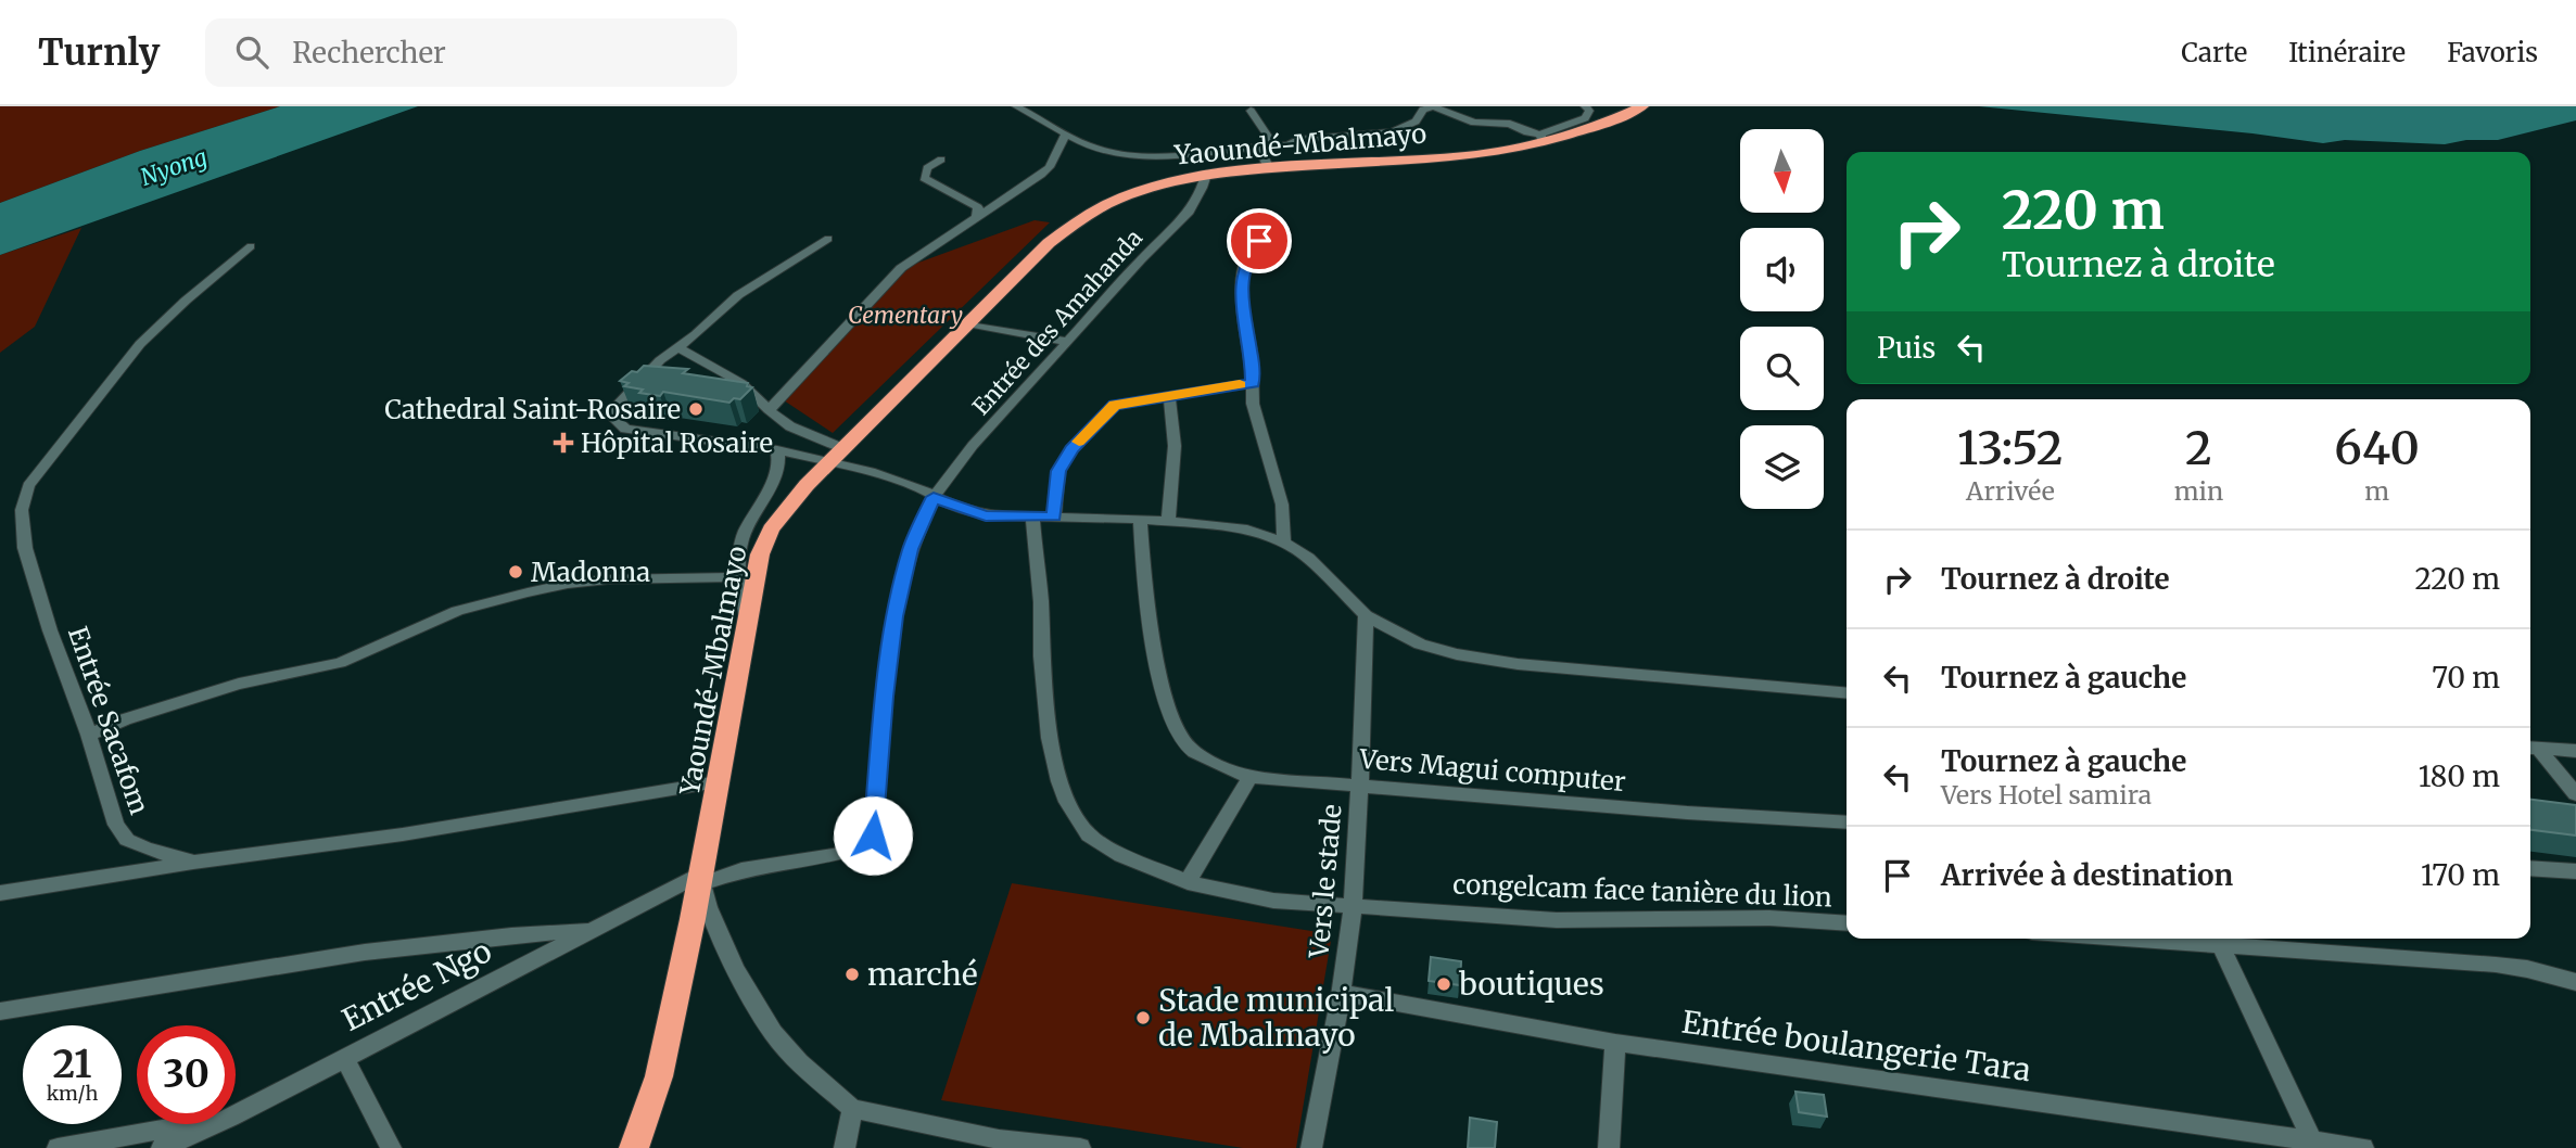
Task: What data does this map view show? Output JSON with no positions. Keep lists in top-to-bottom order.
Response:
{
  "streets": {
    "highway": ["Yaoundé-Mbalmayo"],
    "street": [
      "Entrée des Amahanda",
      "Entrée Sacafom",
      "Vers Magui computer",
      "Vers le stade",
      "congelcam face tanière du lion",
      "Entrée Ngo",
      "Entrée boulangerie Tara"
    ]
  },
  "crossings": [
    ["Yaoundé-Mbalmayo", "Entrée des Amahanda"],
    ["Yaoundé-Mbalmayo", "Entrée Sacafom"],
    ["Yaoundé-Mbalmayo", "Entrée Ngo"],
    ["Entrée des Amahanda", "Entrée Ngo"],
    ["Vers Magui computer", "Vers le stade"],
    ["Vers le stade", "congelcam face tanière du lion"],
    ["Vers le stade", "Entrée boulangerie Tara"]
  ],
  "water": ["Nyong"],
  "parks": ["Cementary"],
  "places": {
    "other": [
      "Cathedral Saint-Rosaire",
      "Madonna",
      "marché",
      "boutiques",
      "Stade municipal de Mbalmayo"
    ],
    "health": ["Hôpital Rosaire"]
  },
  "north": "bottom",
  "page": {
    "header": "Turnly",
    "search": "Rechercher",
    "nav": ["Carte", "Itinéraire", "Favoris"],
    "turn": ["220 m", "Tournez à droite"],
    "then": "Puis",
    "eta": [
      "13:52",
      "Arrivée",
      "2",
      "min",
      "640",
      "m"
    ],
    "list": [
      {
        "name": "Tournez à droite",
        "value": "220 m"
      },
      {
        "name": "Tournez à gauche",
        "value": "70 m"
      },
      {
        "name": "Tournez à gauche",
        "note": "Vers Hotel samira",
        "value": "180 m"
      },
      {
        "name": "Arrivée à destination",
        "value": "170 m"
      }
    ],
    "speed": "21 km/h",
    "limit": "30"
  }
}
